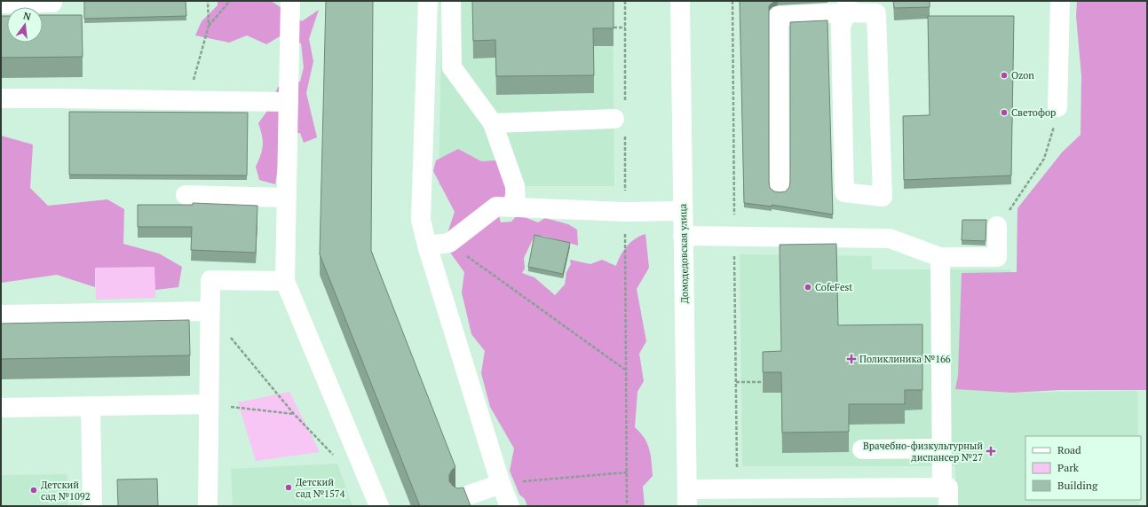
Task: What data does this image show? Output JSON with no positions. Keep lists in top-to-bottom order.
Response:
{
  "streets": {
    "street": ["Домодедовская улица"]
  },
  "places": {
    "other": [
      "Ozon",
      "Светофор",
      "CofeFest",
      "Детский сад №1574",
      "Детский сад №1092"
    ],
    "health": ["Поликлиника №166", "Врачебно-физкультурный диспансер №27"]
  },
  "legend": ["Road", "Park", "Building"],
  "north": "top"
}
